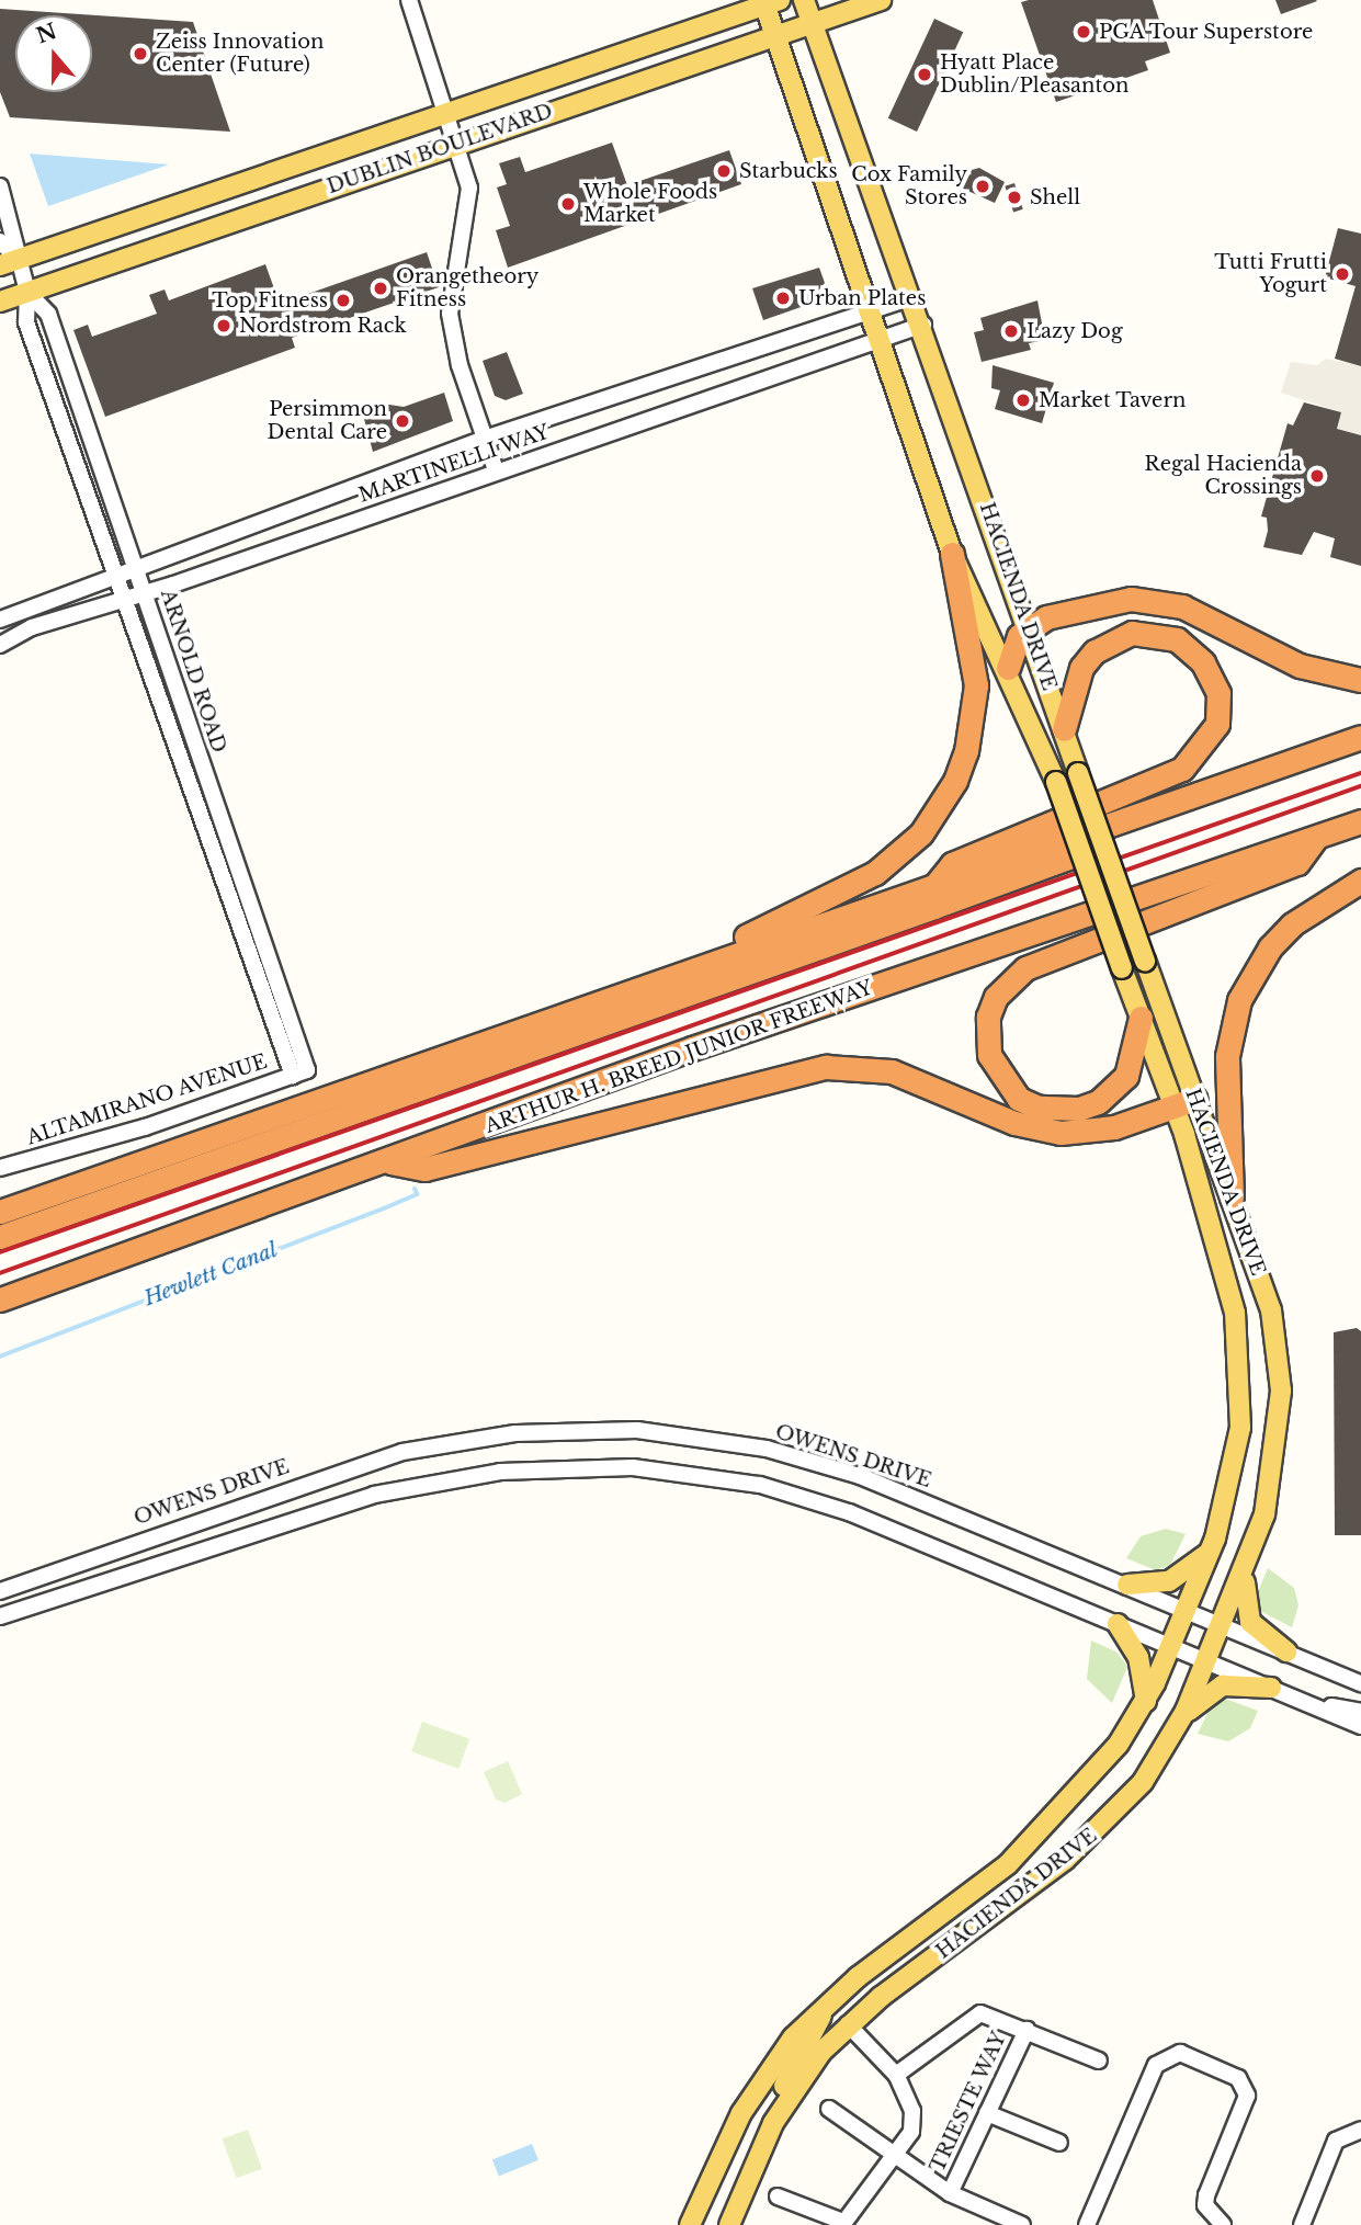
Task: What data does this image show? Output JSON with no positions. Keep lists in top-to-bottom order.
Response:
{
  "streets": {
    "highway": ["ARTHUR H. BREED JUNIOR FREEWAY"],
    "main road": ["DUBLIN BOULEVARD", "HACIENDA DRIVE"],
    "street": [
      "MARTINELLI WAY",
      "ARNOLD ROAD",
      "ALTAMIRANO AVENUE",
      "OWENS DRIVE",
      "TRIESTE WAY"
    ]
  },
  "crossings": [
    ["DUBLIN BOULEVARD", "HACIENDA DRIVE"],
    ["DUBLIN BOULEVARD", "ARNOLD ROAD"],
    ["MARTINELLI WAY", "HACIENDA DRIVE"],
    ["MARTINELLI WAY", "ARNOLD ROAD"],
    ["HACIENDA DRIVE", "OWENS DRIVE"],
    ["ARNOLD ROAD", "ALTAMIRANO AVENUE"]
  ],
  "water": ["Hewlett Canal"],
  "places": [
    "PGA Tour Superstore",
    "Zeiss Innovation Center (Future)",
    "Hyatt Place Dublin/Pleasanton",
    "Starbucks",
    "Cox Family Stores",
    "Shell",
    "Whole Foods Market",
    "Tutti Frutti Yogurt",
    "Orangetheory Fitness",
    "Urban Plates",
    "Top Fitness",
    "Nordstrom Rack",
    "Lazy Dog",
    "Market Tavern",
    "Persimmon Dental Care",
    "Regal Hacienda Crossings"
  ],
  "north": "top"
}
